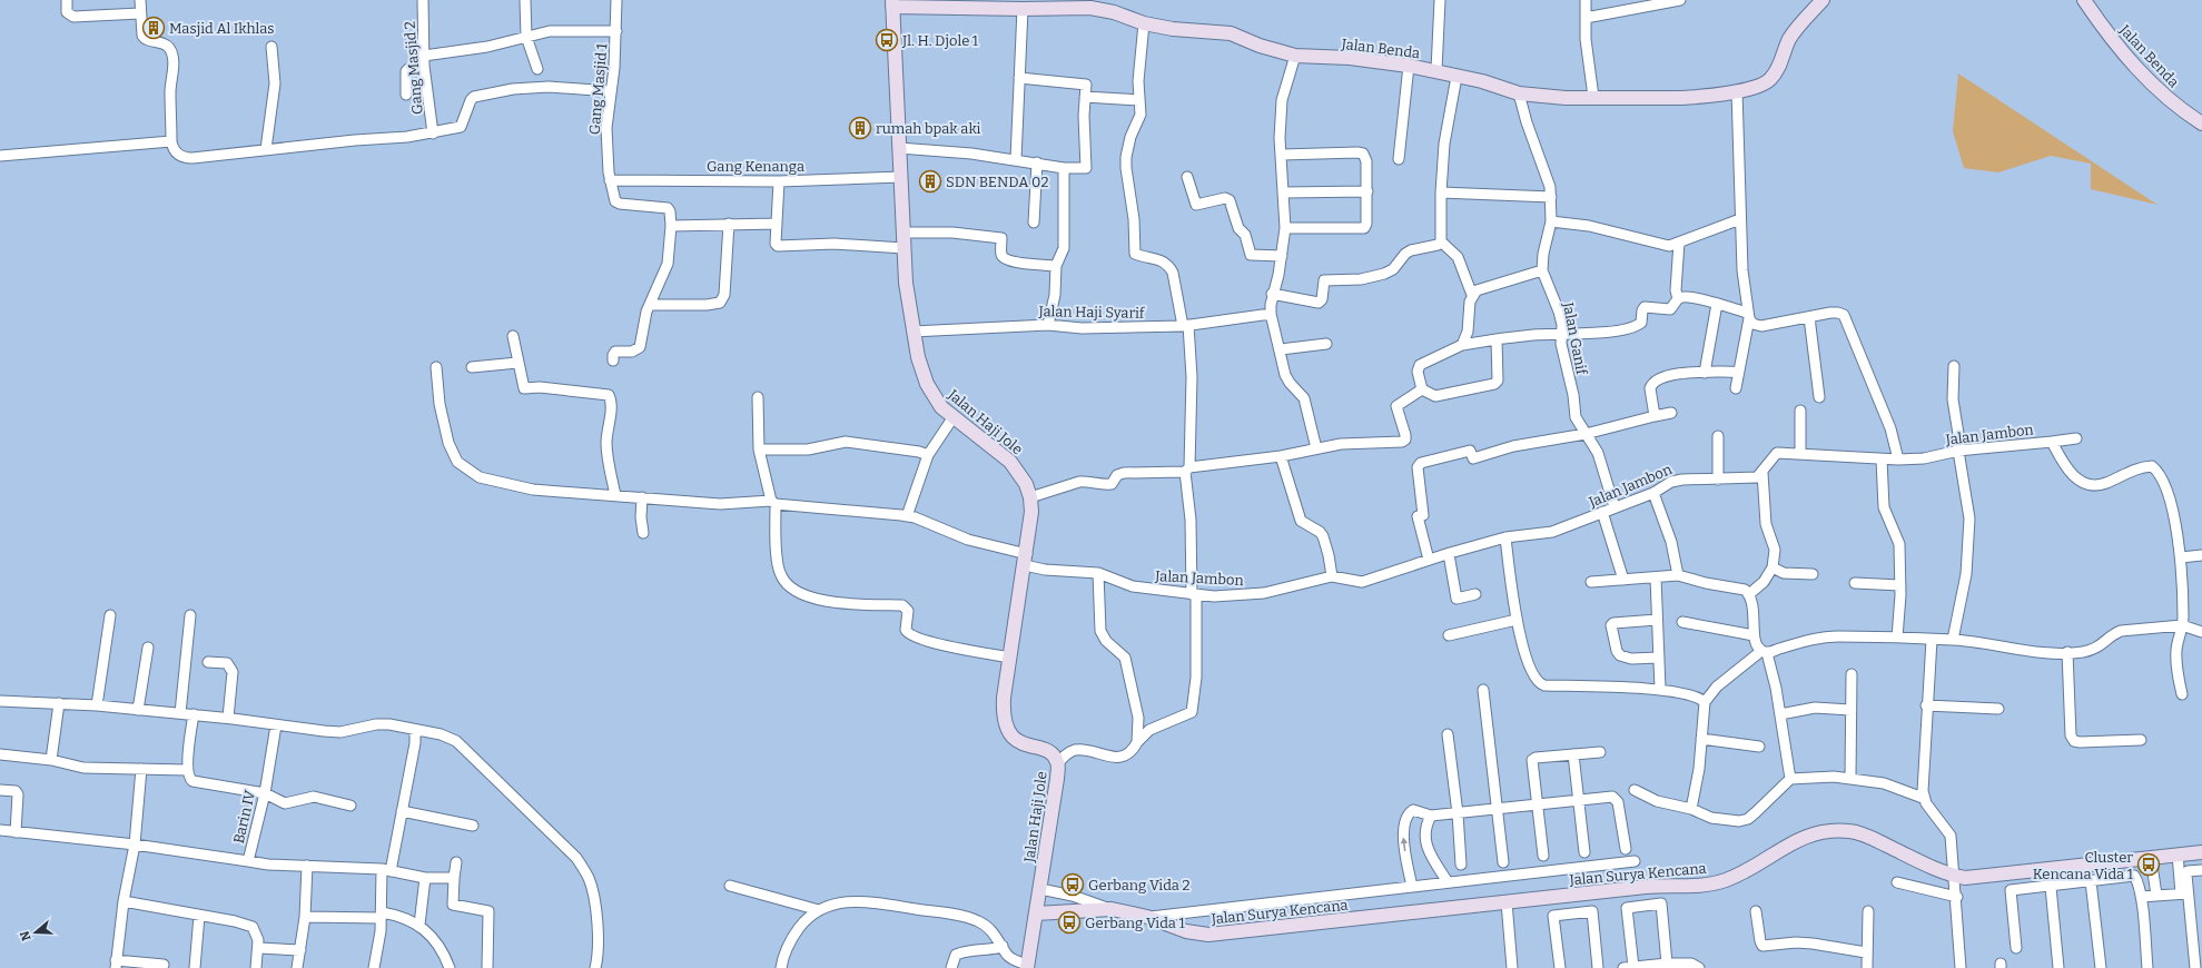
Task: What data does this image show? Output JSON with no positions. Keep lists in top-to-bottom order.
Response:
{
  "streets": {
    "street": [
      "Jalan Benda",
      "Gang Masjid 2",
      "Gang Masjid 1",
      "Gang Kenanga",
      "Jalan Haji Syarif",
      "Jalan Ganif",
      "Jalan Haji Jole",
      "Jalan Jambon",
      "Barin IV",
      "Jalan Surya Kencana"
    ]
  },
  "crossings": [
    ["Jalan Benda", "Jalan Ganif"],
    ["Jalan Benda", "Jalan Haji Jole"],
    ["Gang Masjid 1", "Gang Kenanga"],
    ["Gang Kenanga", "Jalan Haji Jole"],
    ["Jalan Haji Syarif", "Jalan Haji Jole"],
    ["Jalan Ganif", "Jalan Jambon"],
    ["Jalan Haji Jole", "Jalan Jambon"],
    ["Jalan Haji Jole", "Jalan Surya Kencana"]
  ],
  "places": {
    "building": ["Masjid Al Ikhlas", "rumah bpak aki", "SDN BENDA 02"],
    "bus stop": [
      "Jl. H. Djole 1",
      "Cluster Kencana Vida 1",
      "Gerbang Vida 2",
      "Gerbang Vida 1"
    ]
  },
  "north": "left"
}
